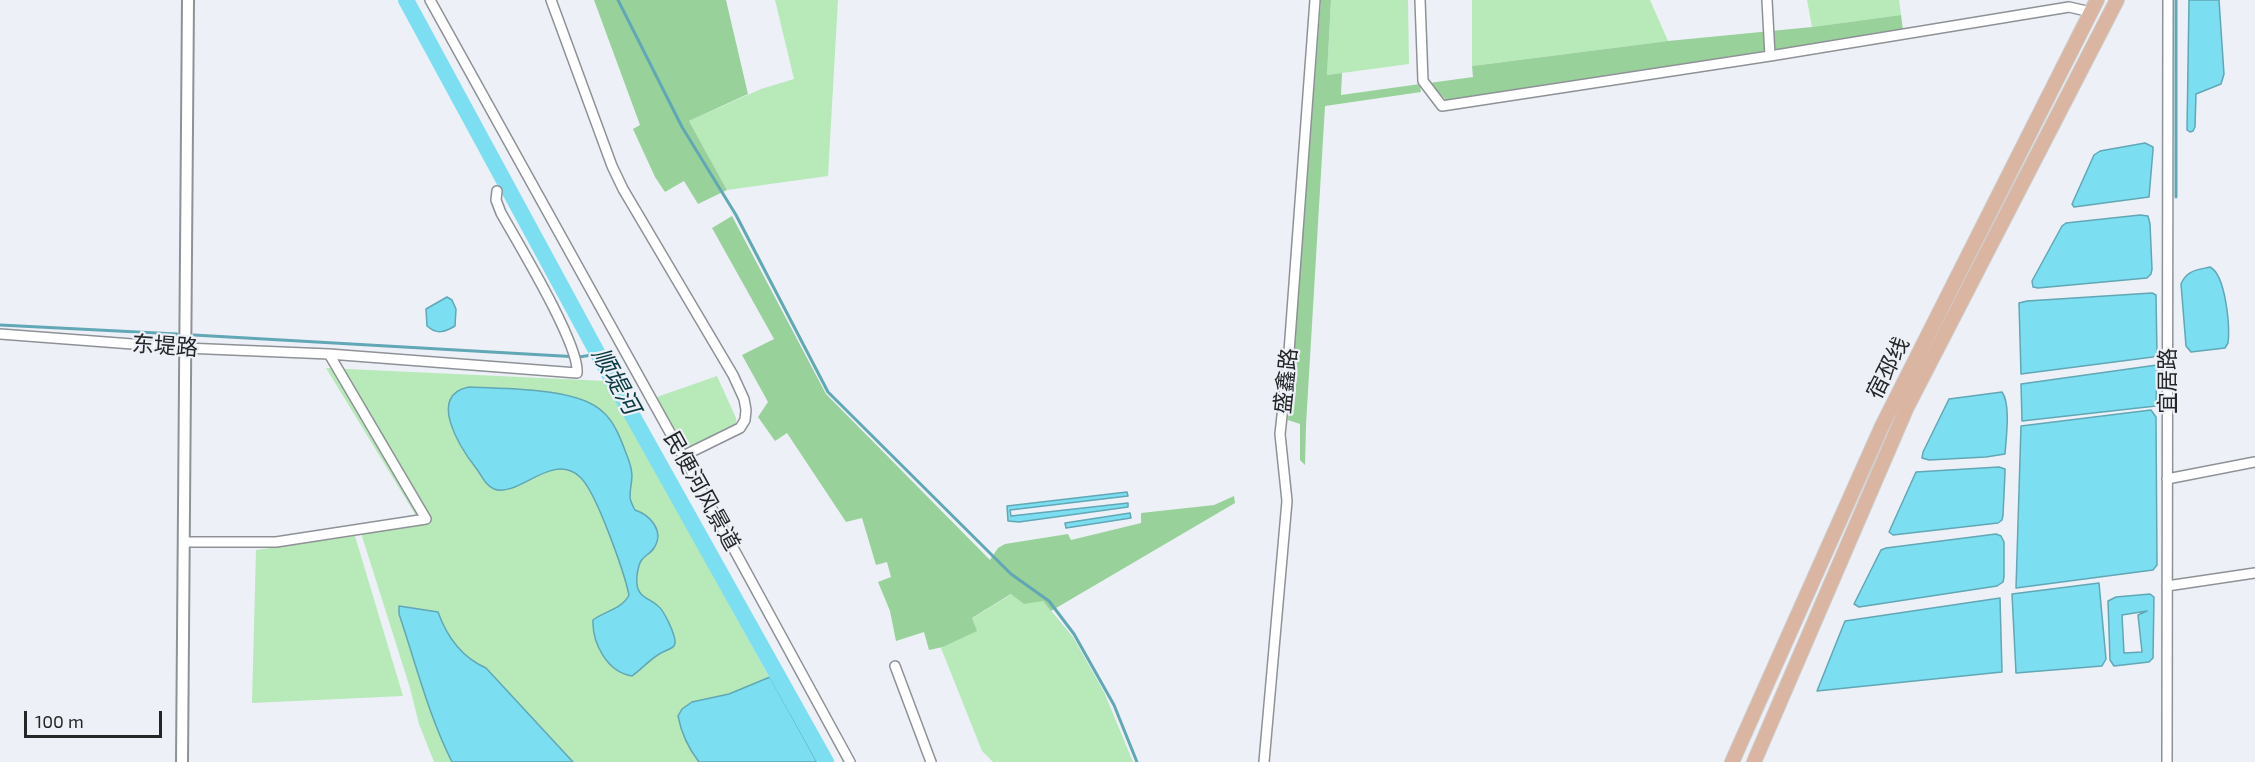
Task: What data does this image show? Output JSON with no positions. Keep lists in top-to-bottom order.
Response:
{
  "streets": {
    "main road": ["宿邳线"],
    "street": [
      "东堤路",
      "盛鑫路",
      "宜居路",
      "民便河风景道"
    ]
  },
  "water": ["顺堤河"],
  "scale_bar": "100 m"
}
